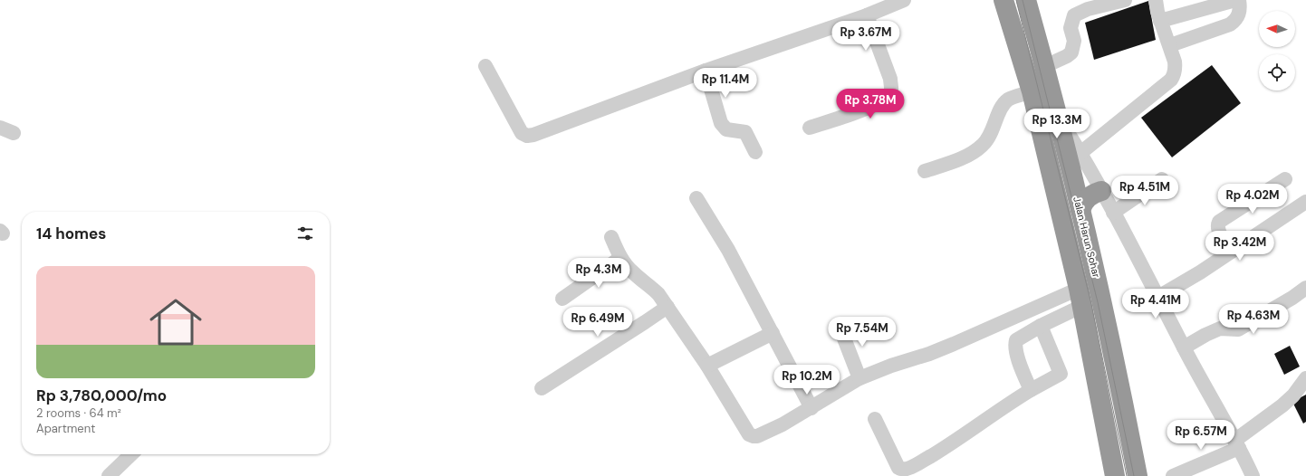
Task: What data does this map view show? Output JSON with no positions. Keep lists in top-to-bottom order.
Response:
{
  "streets": {
    "highway": ["Jalan Harun Sohar"]
  },
  "north": "left",
  "page": {
    "price": [
      "Rp 3.67M",
      "Rp 11.4M",
      "Rp 3.78M",
      "Rp 13.3M",
      "Rp 4.51M",
      "Rp 4.02M",
      "Rp 3.42M",
      "Rp 4.3M",
      "Rp 4.41M",
      "Rp 4.63M",
      "Rp 6.49M",
      "Rp 7.54M",
      "Rp 10.2M",
      "Rp 6.57M"
    ],
    "heading": "14 homes",
    "list": [
      {
        "name": "Rp 3,780,000/mo",
        "note": "2 rooms · 64 m² · Apartment"
      }
    ]
  }
}
